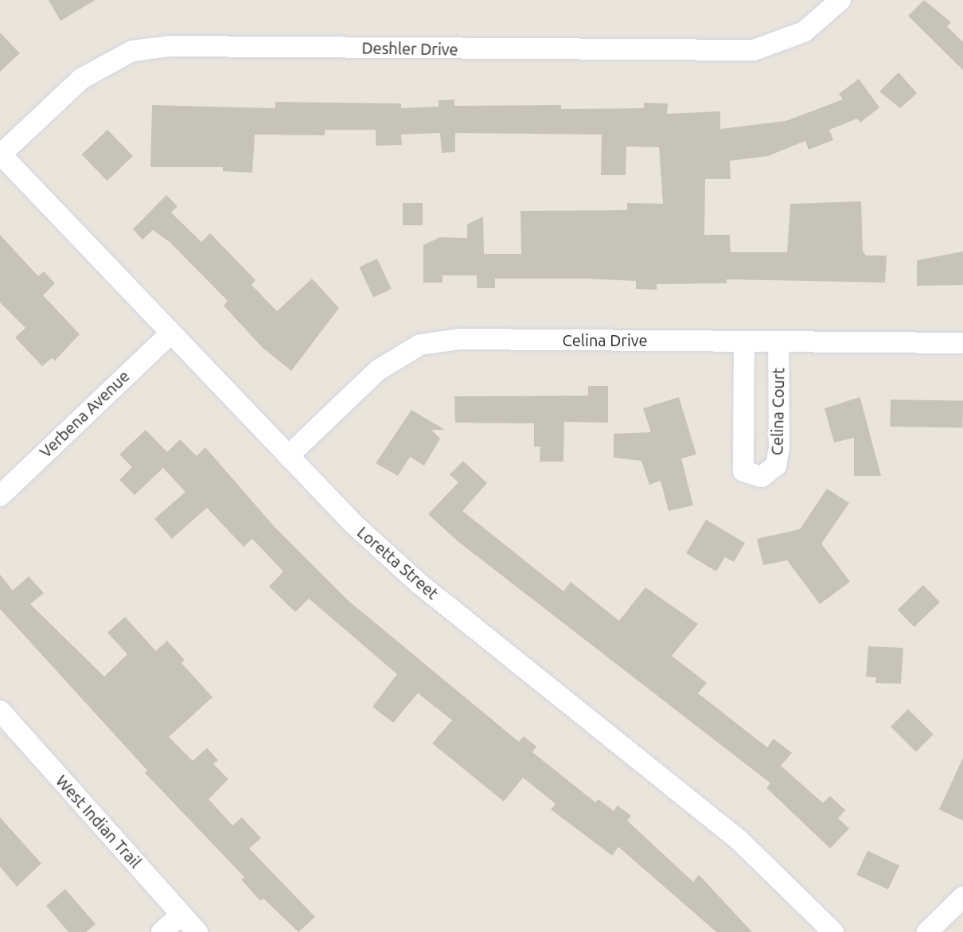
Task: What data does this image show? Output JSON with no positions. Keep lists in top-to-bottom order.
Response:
{
  "streets": {
    "street": [
      "Deshler Drive",
      "Celina Drive",
      "Celina Court",
      "Verbena Avenue",
      "Loretta Street",
      "West Indian Trail"
    ]
  },
  "crossings": [
    ["Deshler Drive", "Loretta Street"],
    ["Celina Drive", "Celina Court"],
    ["Celina Drive", "Loretta Street"],
    ["Verbena Avenue", "Loretta Street"]
  ]
}
